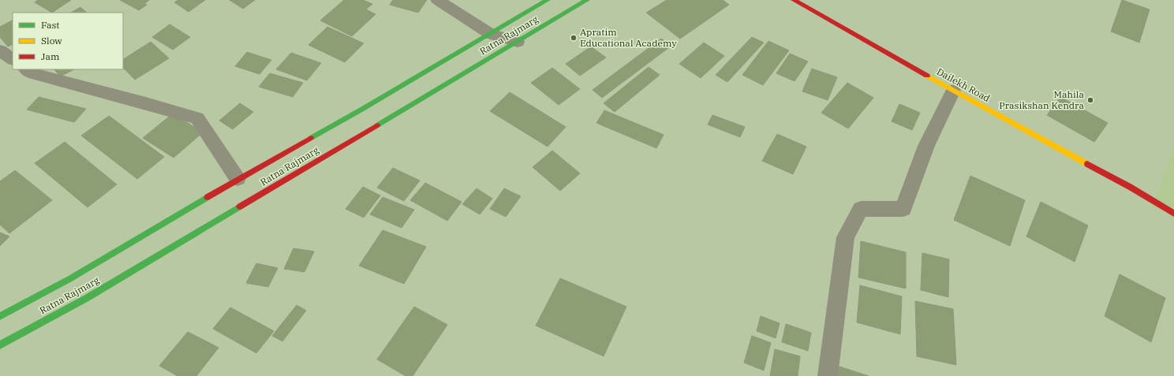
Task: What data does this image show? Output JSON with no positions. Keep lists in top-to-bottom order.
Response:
{
  "streets": {
    "main road": ["Ratna Rajmarg", "Dailekh Road"]
  },
  "places": ["Apratim Educational Academy", "Mahila Prasikshan Kendra"],
  "legend": ["Fast", "Slow", "Jam"]
}
